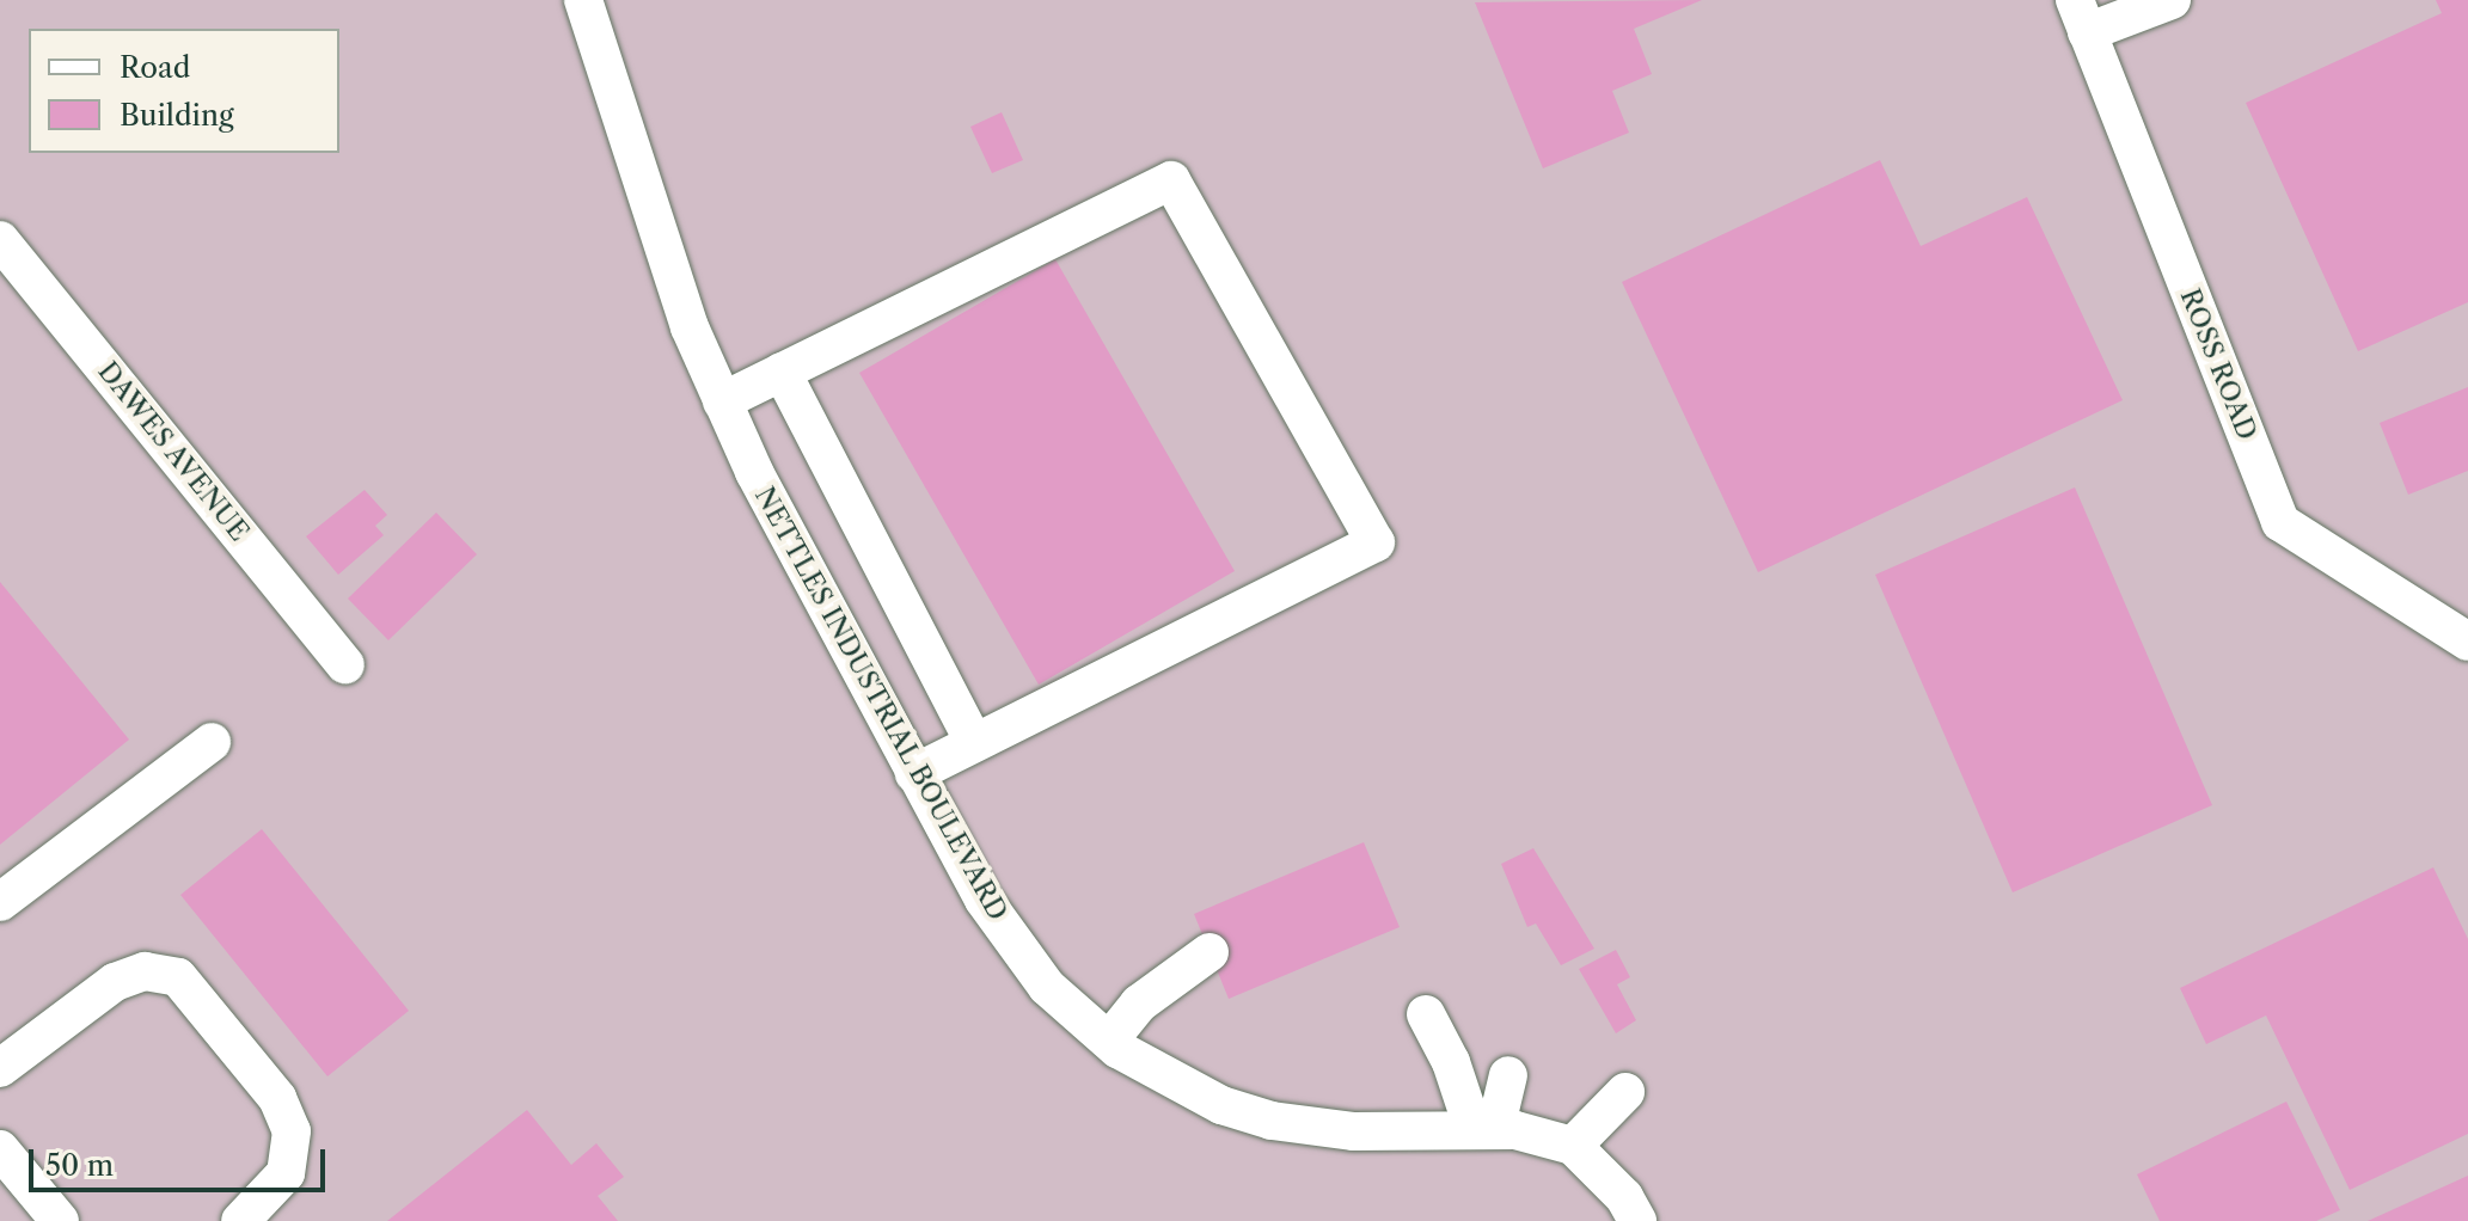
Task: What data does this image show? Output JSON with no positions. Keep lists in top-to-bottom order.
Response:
{
  "streets": {
    "street": ["ROSS ROAD", "DAWES AVENUE", "NETTLES INDUSTRIAL BOULEVARD"]
  },
  "legend": ["Road", "Building"],
  "scale_bar": "50 m"
}
